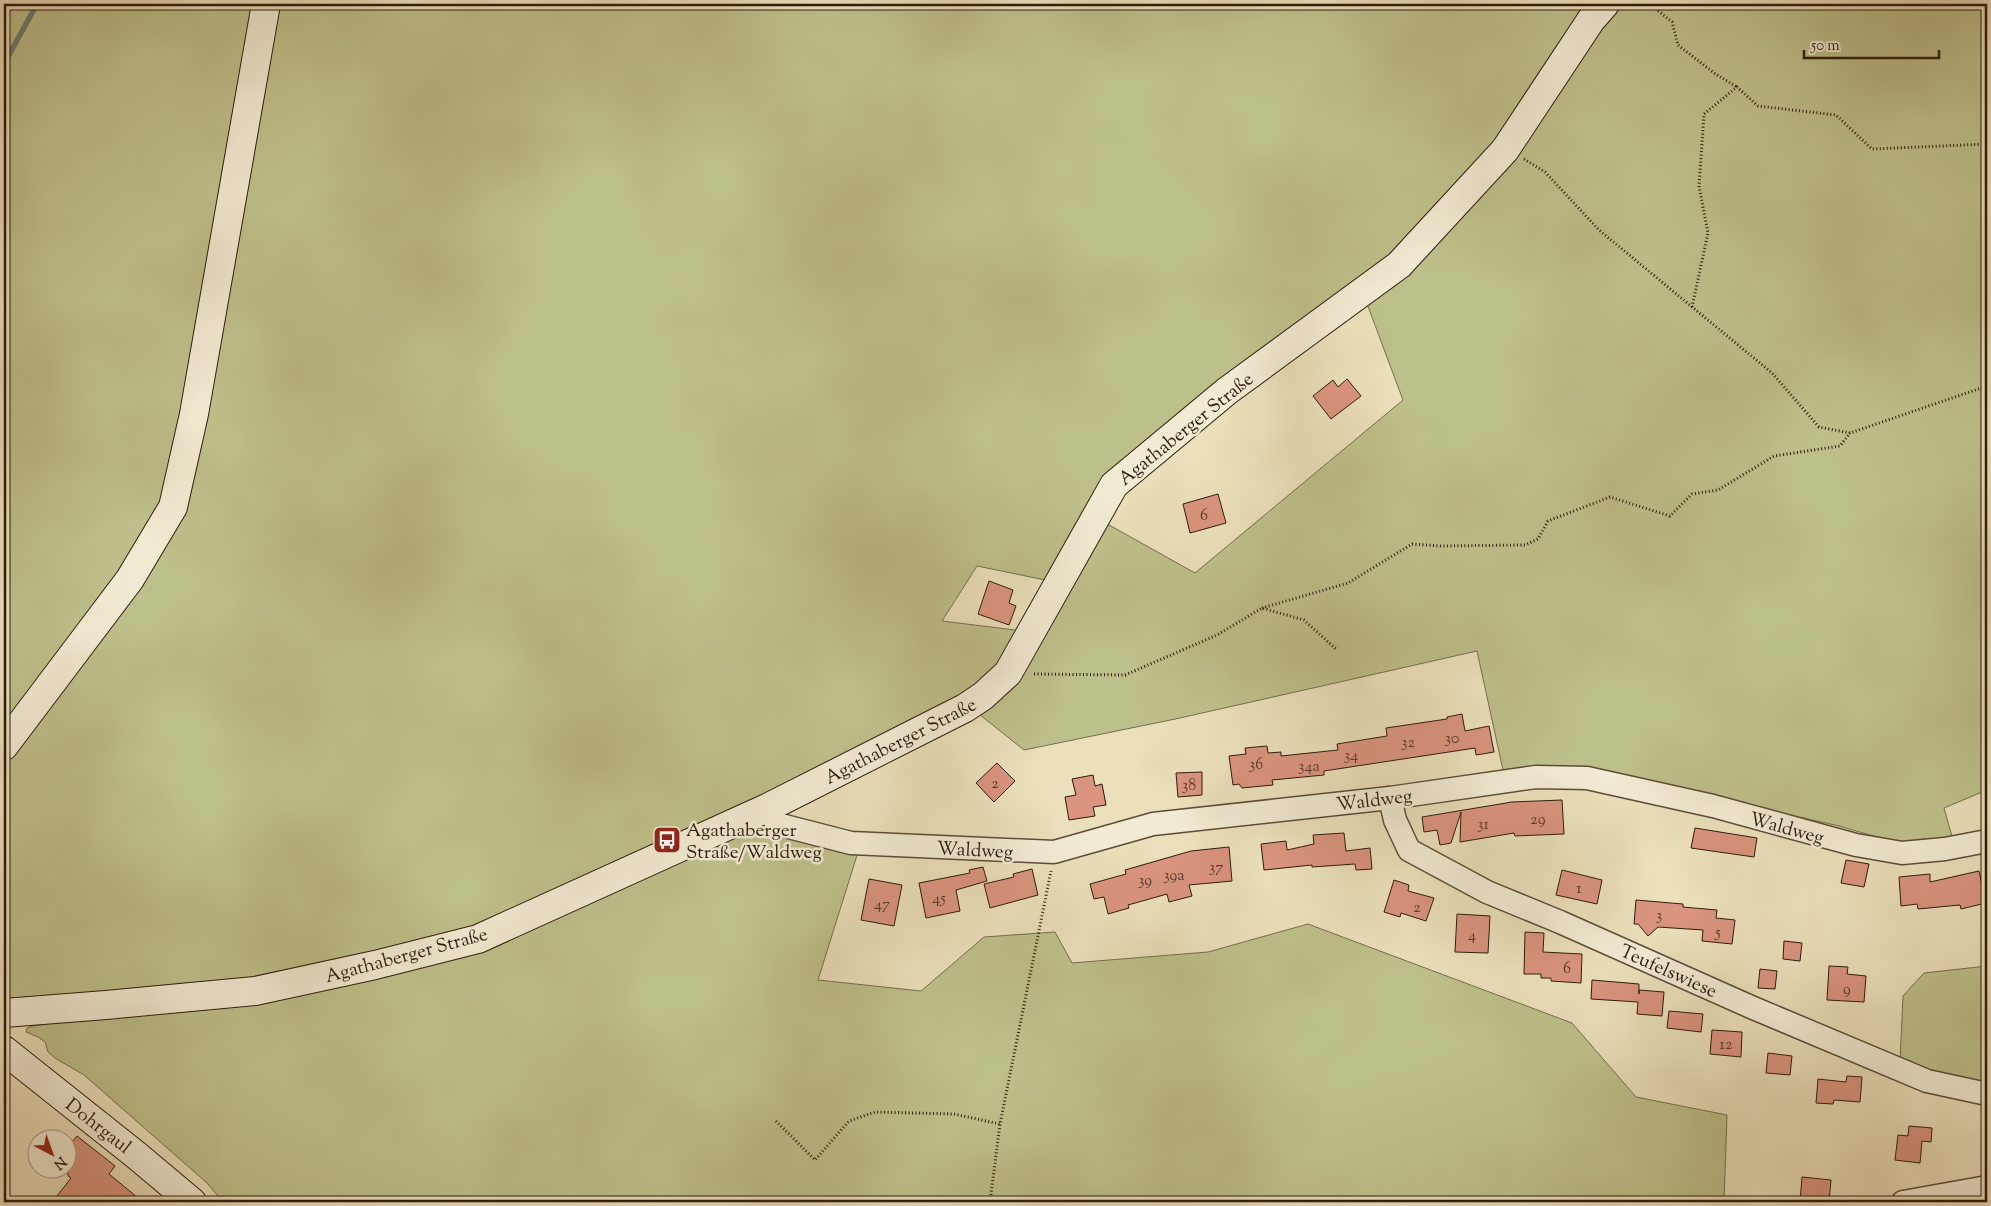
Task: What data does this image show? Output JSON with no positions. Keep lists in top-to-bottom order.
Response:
{
  "streets": {
    "street": [
      "Agathaberger Straße",
      "Waldweg",
      "Teufelswiese",
      "Dohrgaul"
    ]
  },
  "crossings": [
    ["Agathaberger Straße", "Waldweg"],
    ["Waldweg", "Teufelswiese"]
  ],
  "places": {
    "bus stop": ["Agathaberger Straße/Waldweg"]
  },
  "house_numbers": [
    "6",
    "30",
    "32",
    "34",
    "36",
    "34a",
    "2",
    "38",
    "29",
    "31",
    "37",
    "39a",
    "39",
    "1",
    "45",
    "47",
    "2",
    "3",
    "5",
    "4",
    "6",
    "9",
    "12"
  ],
  "scale_bar": "50 m",
  "north": "bottom right"
}
